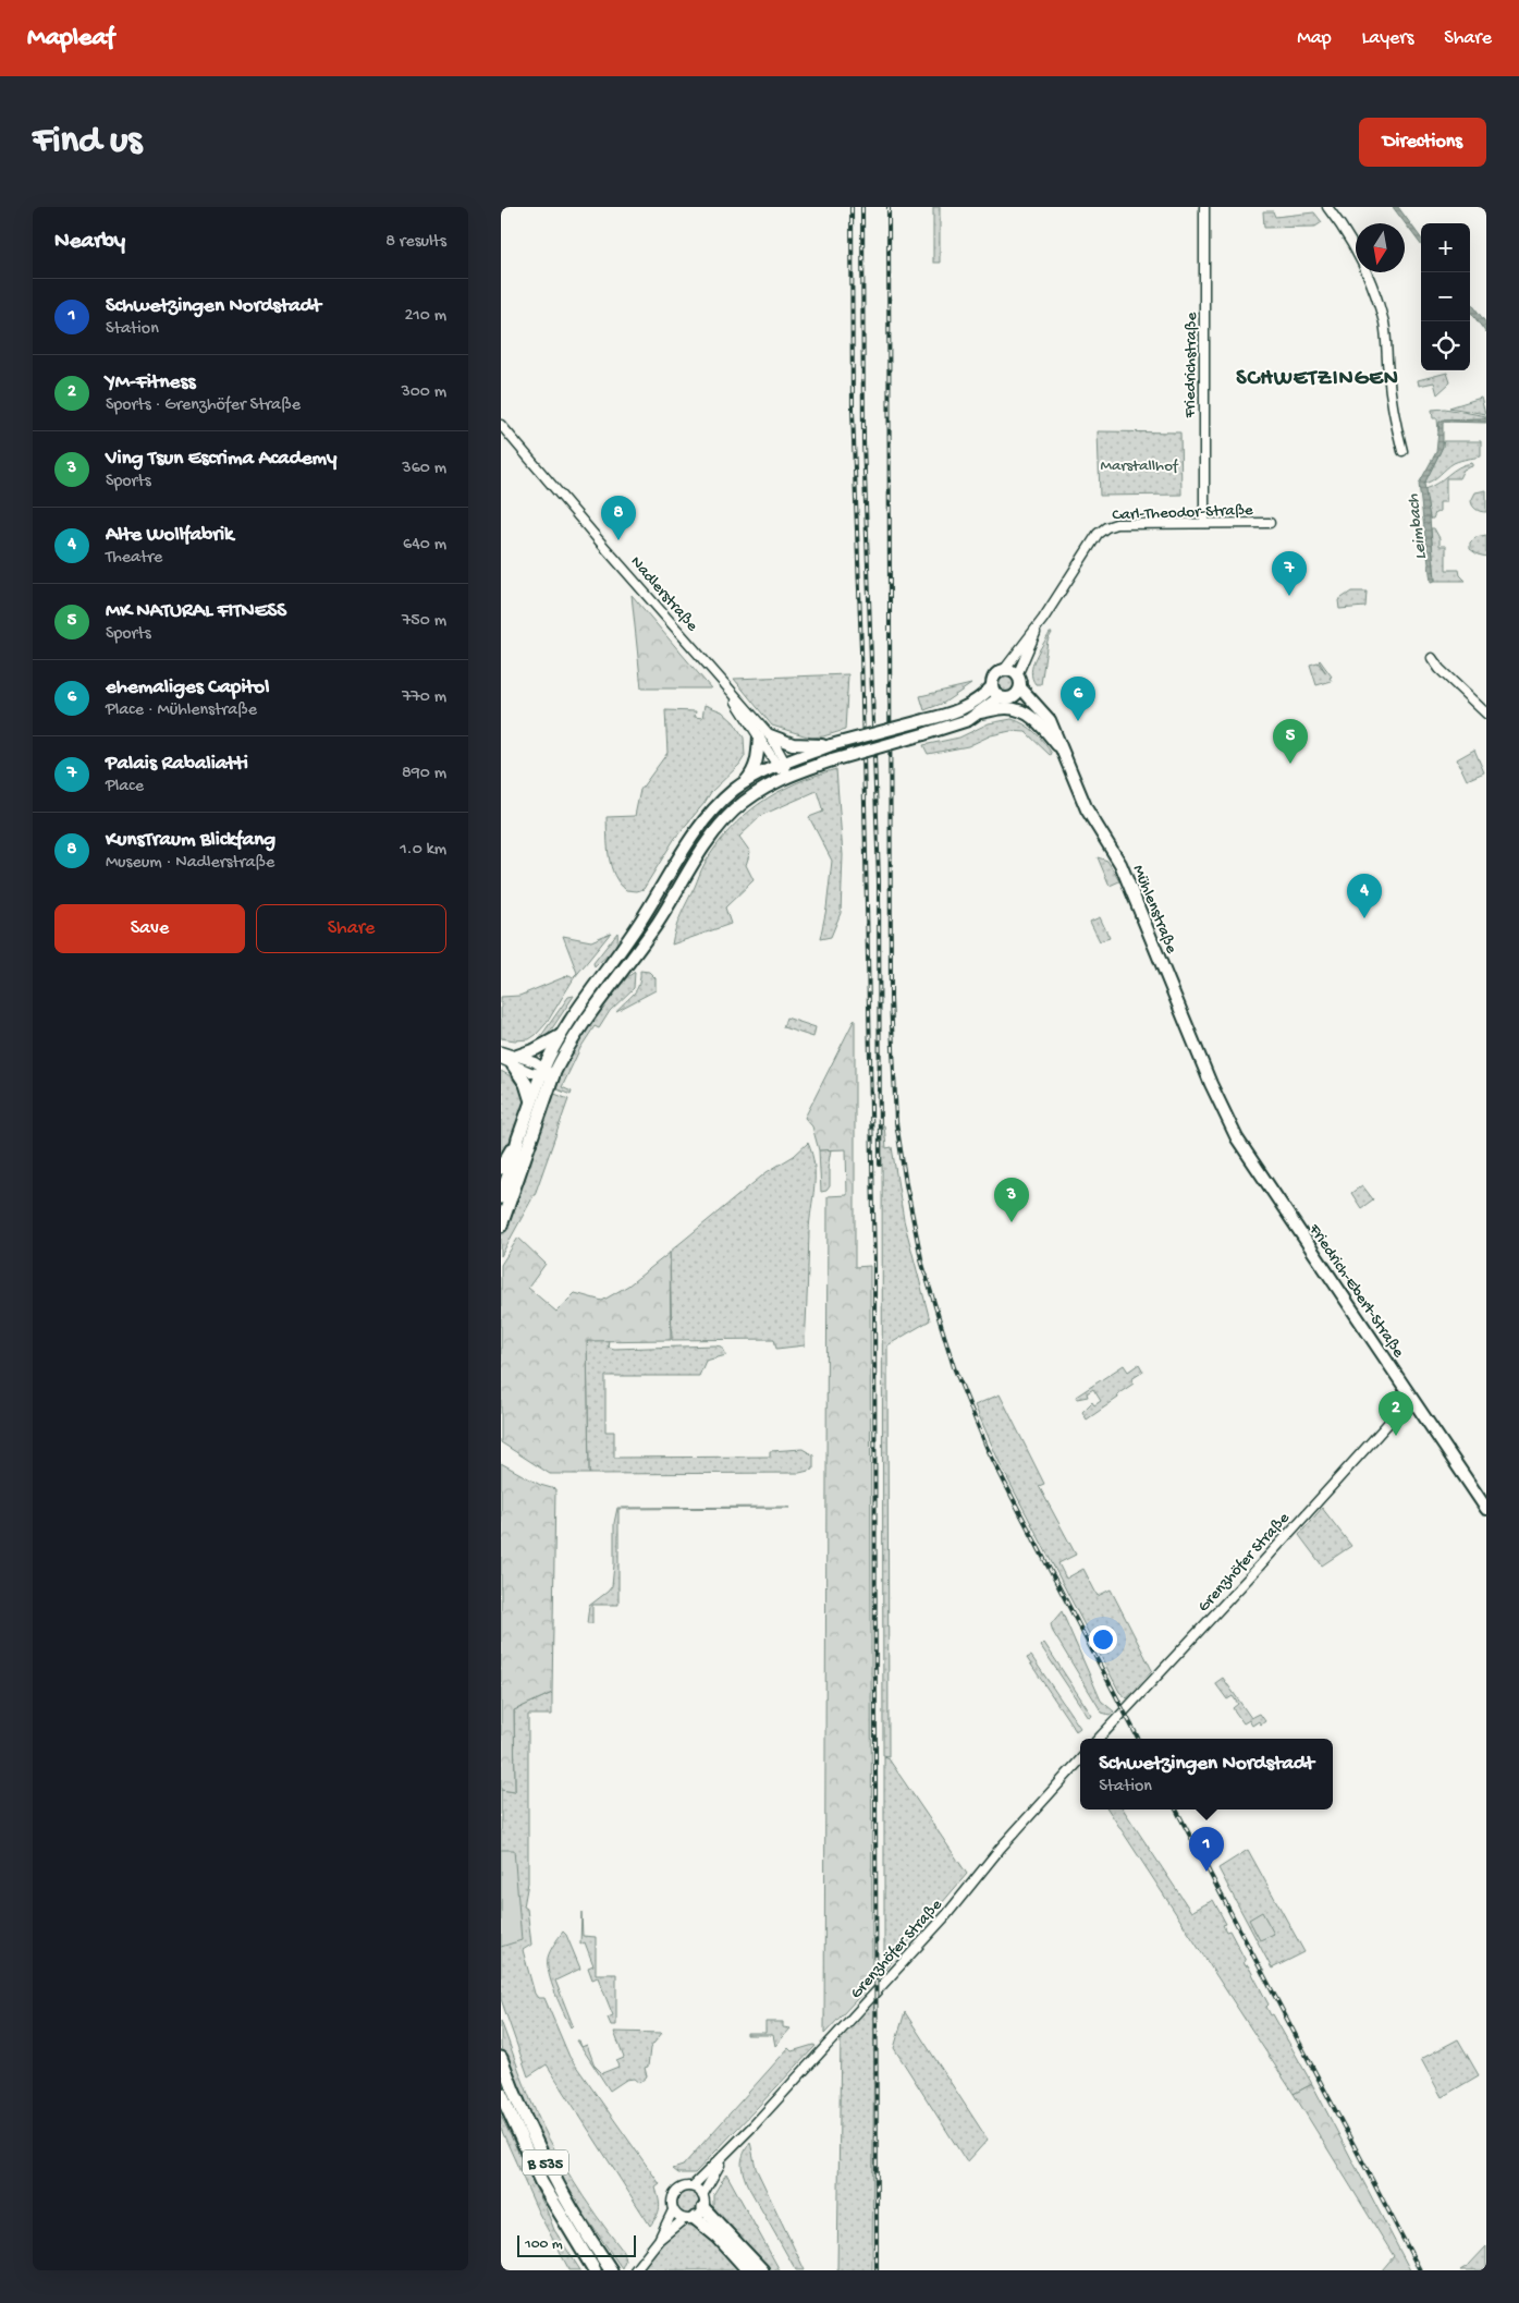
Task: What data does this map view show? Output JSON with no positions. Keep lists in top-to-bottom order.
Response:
{
  "streets": {
    "highway": ["B 535"],
    "main road": ["Mühlenstraße", "Friedrich-Ebert-Straße"],
    "street": [
      "Friedrichstraße",
      "Carl-Theodor-Straße",
      "Nadlerstraße",
      "Grenzhöfer Straße"
    ]
  },
  "crossings": [
    ["Friedrichstraße", "Carl-Theodor-Straße"],
    ["Mühlenstraße", "Friedrich-Ebert-Straße"],
    ["Friedrich-Ebert-Straße", "Grenzhöfer Straße"]
  ],
  "districts": ["SCHWETZINGEN"],
  "water": ["Leimbach"],
  "parks": ["Marstallhof"],
  "scale_bar": "100 m",
  "north": "bottom",
  "page": {
    "header": "Mapleaf",
    "nav": ["Map", "Layers", "Share"],
    "buttons": [
      "Directions",
      ["Save", "Share"]
    ],
    "title": "Find us",
    "heading": ["Nearby", "8 results"],
    "map_buttons": ["+", "−"],
    "list": [
      {
        "mark": "1",
        "name": "Schwetzingen Nordstadt",
        "note": "Station",
        "value": "210 m"
      },
      {
        "mark": "2",
        "name": "YM-Fitness",
        "note": "Sports · Grenzhöfer Straße",
        "value": "300 m"
      },
      {
        "mark": "3",
        "name": "Ving Tsun Escrima Academy",
        "note": "Sports",
        "value": "360 m"
      },
      {
        "mark": "4",
        "name": "Alte Wollfabrik",
        "note": "Theatre",
        "value": "640 m"
      },
      {
        "mark": "5",
        "name": "MK NATURAL FITNESS",
        "note": "Sports",
        "value": "750 m"
      },
      {
        "mark": "6",
        "name": "ehemaliges Capitol",
        "note": "Place · Mühlenstraße",
        "value": "770 m"
      },
      {
        "mark": "7",
        "name": "Palais Rabaliatti",
        "note": "Place",
        "value": "890 m"
      },
      {
        "mark": "8",
        "name": "KunsTraum Blickfang",
        "note": "Museum · Nadlerstraße",
        "value": "1.0 km"
      }
    ],
    "pins": [
      "8",
      "7",
      "6",
      "5",
      "4",
      "3",
      "2",
      "1"
    ],
    "popup": ["Schwetzingen Nordstadt", "Station"],
    "scale": "100 m"
  }
}
